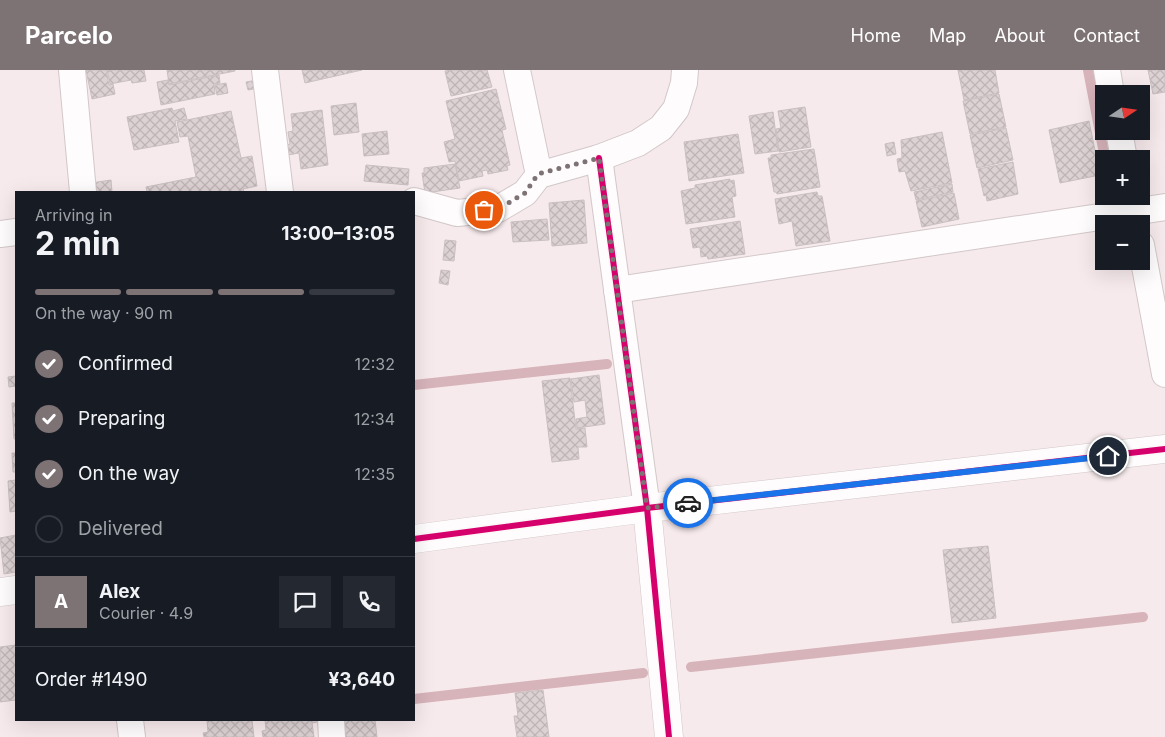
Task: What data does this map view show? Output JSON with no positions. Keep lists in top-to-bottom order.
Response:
{
  "north": "right",
  "page": {
    "header": "Parcelo",
    "nav": [
      "Home",
      "Map",
      "About",
      "Contact"
    ],
    "map_buttons": ["+", "−"],
    "heading": ["2 min", "Arriving in", "13:00–13:05"],
    "panel": [
      "Alex",
      "Courier · 4.9",
      "Order #1490",
      "¥3,640"
    ],
    "bar": "On the way · 90 m",
    "list": [
      ["Confirmed", "12:32"],
      ["Preparing", "12:34"],
      ["On the way", "12:35"],
      "Delivered"
    ],
    "round": "A"
  }
}
